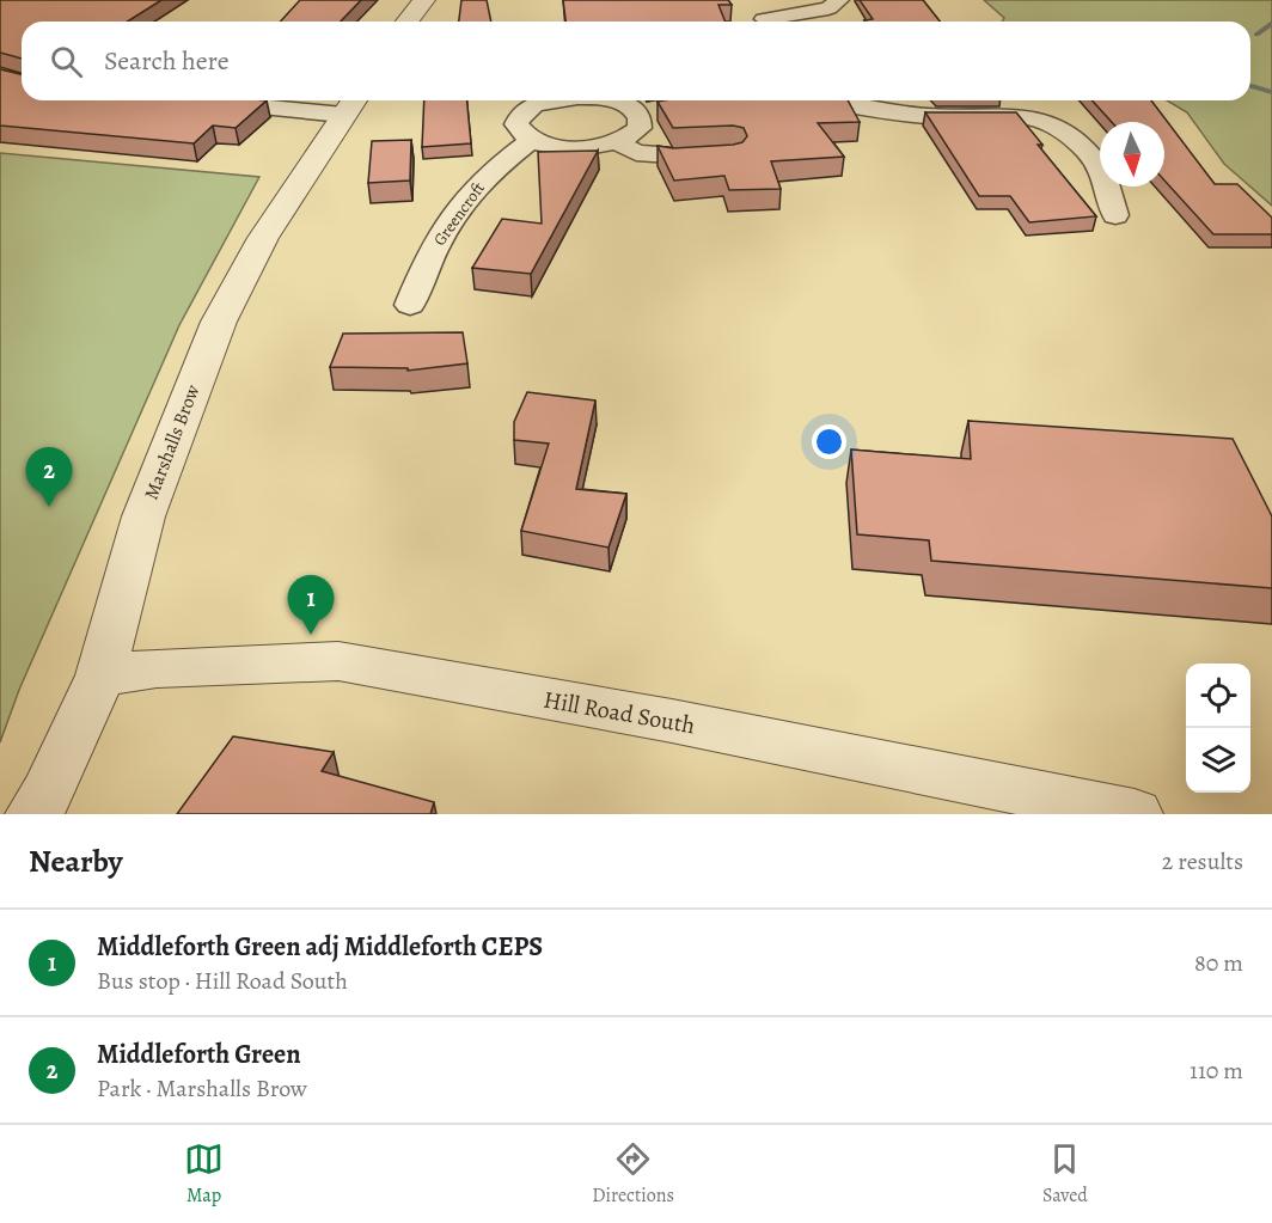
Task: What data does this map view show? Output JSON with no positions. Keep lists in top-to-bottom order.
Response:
{
  "streets": {
    "street": ["Greencroft", "Marshalls Brow", "Hill Road South"]
  },
  "crossings": [
    ["Marshalls Brow", "Hill Road South"]
  ],
  "north": "bottom",
  "page": {
    "search": "Search here",
    "pins": ["2", "1"],
    "heading": ["Nearby", "2 results"],
    "list": [
      {
        "mark": "1",
        "name": "Middleforth Green adj Middleforth CEPS",
        "note": "Bus stop · Hill Road South",
        "value": "80 m"
      },
      {
        "mark": "2",
        "name": "Middleforth Green",
        "note": "Park · Marshalls Brow",
        "value": "110 m"
      }
    ],
    "nav": ["Map", "Directions", "Saved"]
  }
}
